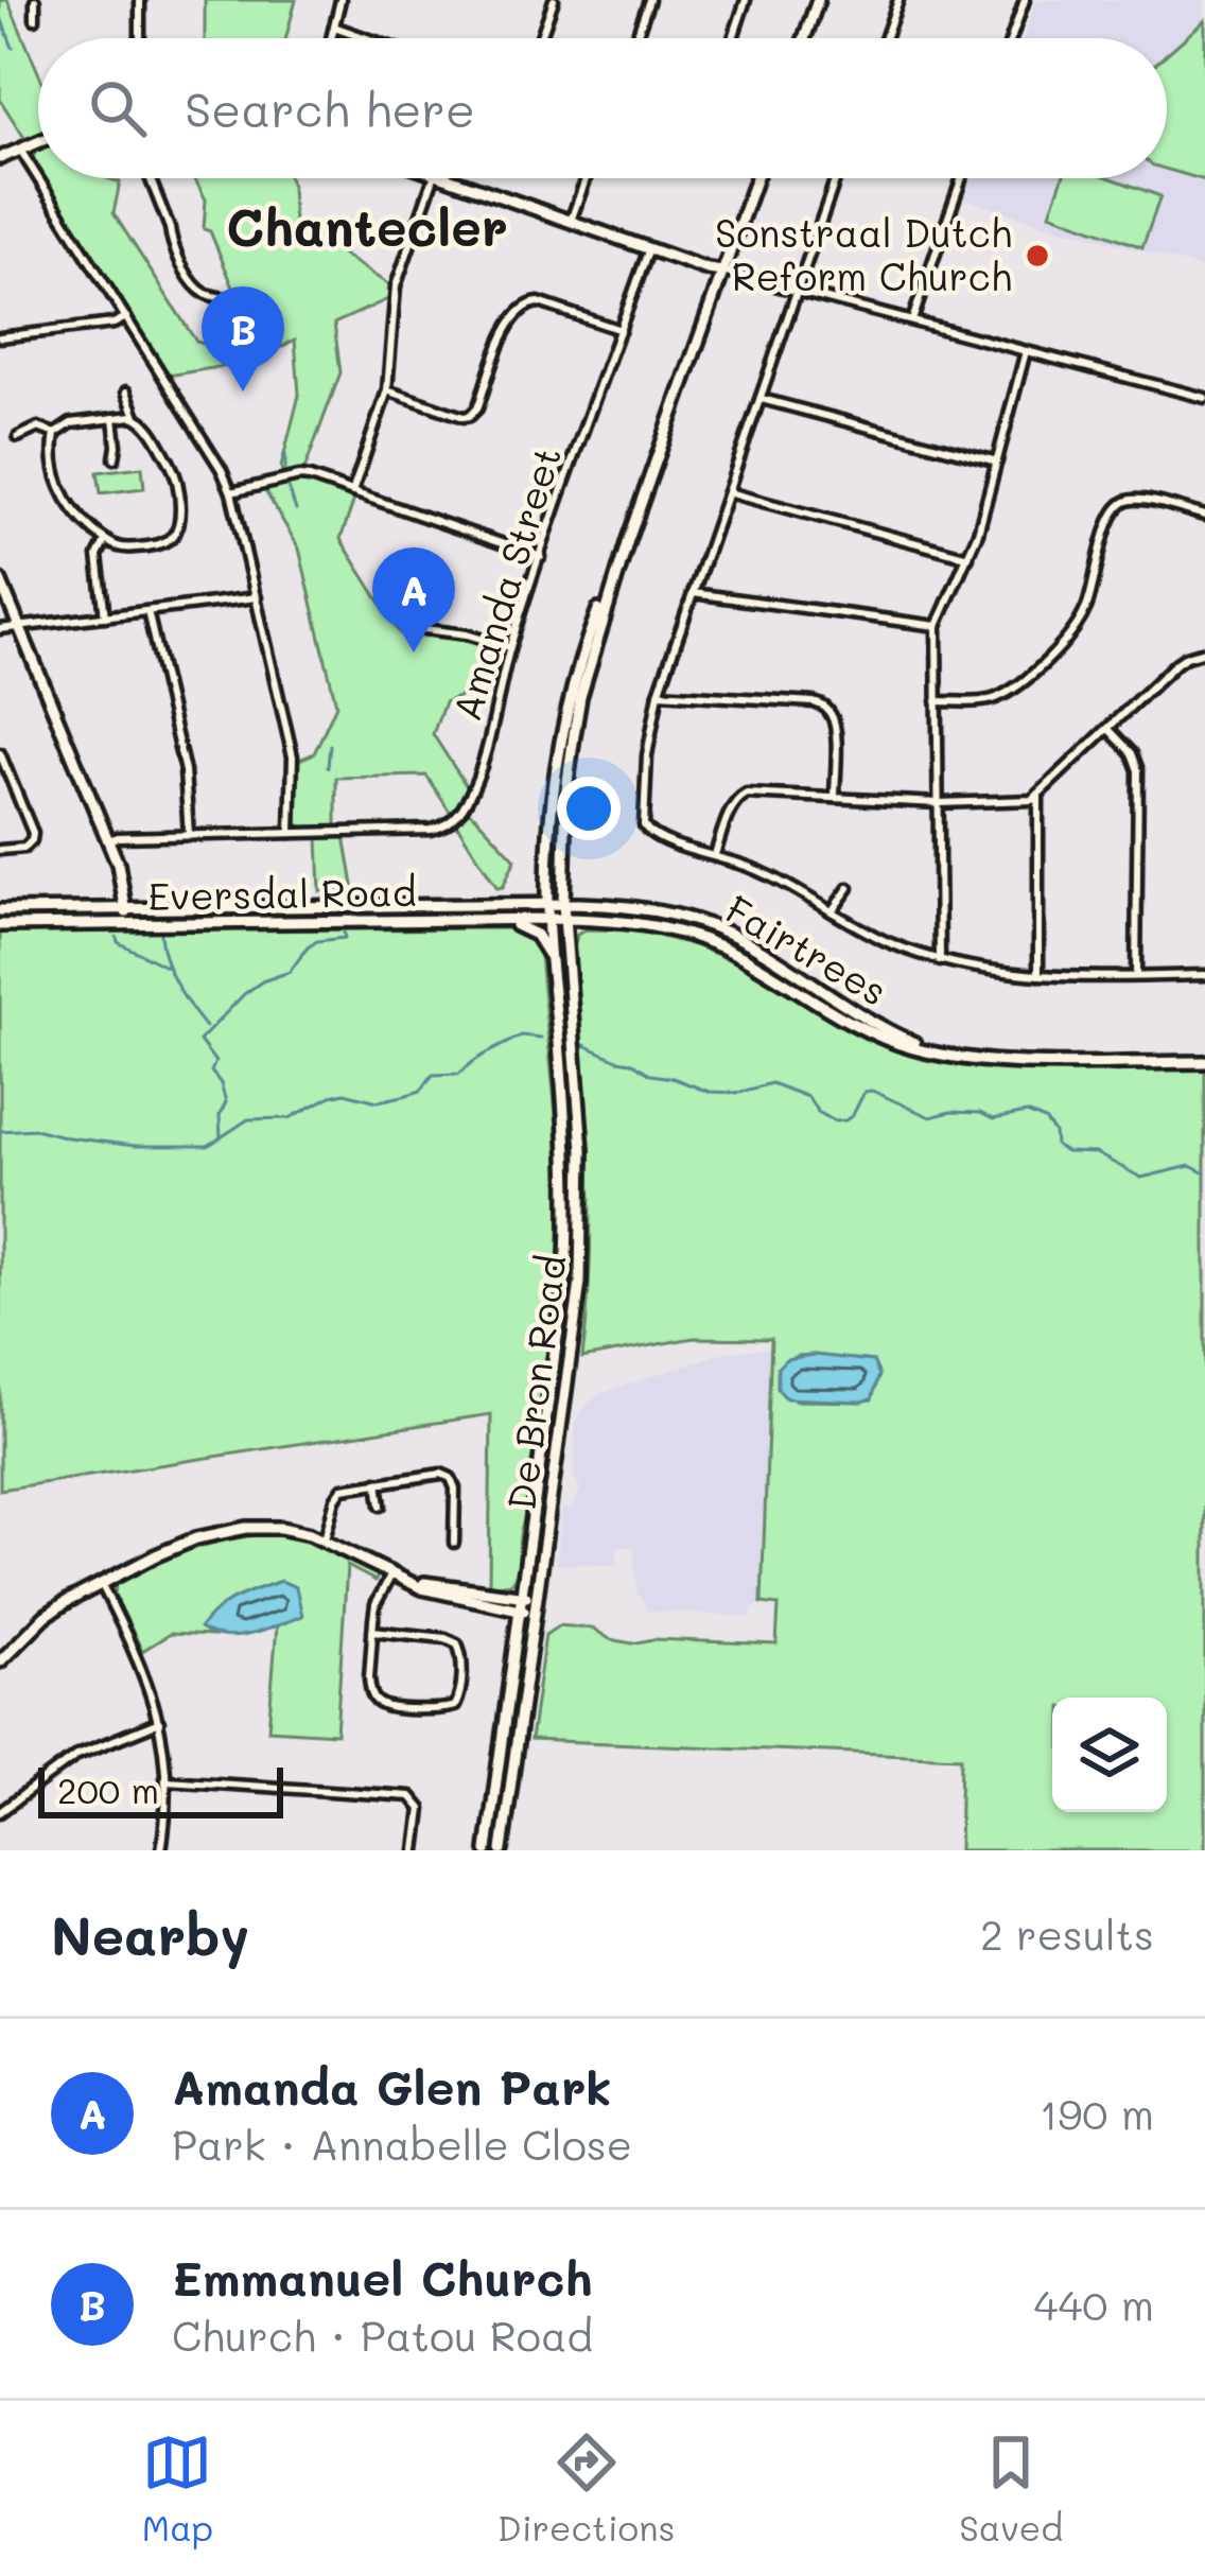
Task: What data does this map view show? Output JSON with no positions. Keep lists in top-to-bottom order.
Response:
{
  "streets": {
    "street": [
      "Amanda Street",
      "Eversdal Road",
      "Fairtrees",
      "De Bron Road"
    ]
  },
  "crossings": [
    ["Eversdal Road", "Fairtrees"],
    ["Eversdal Road", "De Bron Road"],
    ["Fairtrees", "De Bron Road"]
  ],
  "districts": ["Chantecler"],
  "places": ["Sonstraal Dutch Reform Church"],
  "scale_bar": "200 m",
  "page": {
    "search": "Search here",
    "pins": ["B", "A"],
    "scale": "200 m",
    "heading": ["Nearby", "2 results"],
    "list": [
      {
        "mark": "A",
        "name": "Amanda Glen Park",
        "note": "Park · Annabelle Close",
        "value": "190 m"
      },
      {
        "mark": "B",
        "name": "Emmanuel Church",
        "note": "Church · Patou Road",
        "value": "440 m"
      }
    ],
    "nav": ["Map", "Directions", "Saved"]
  }
}
